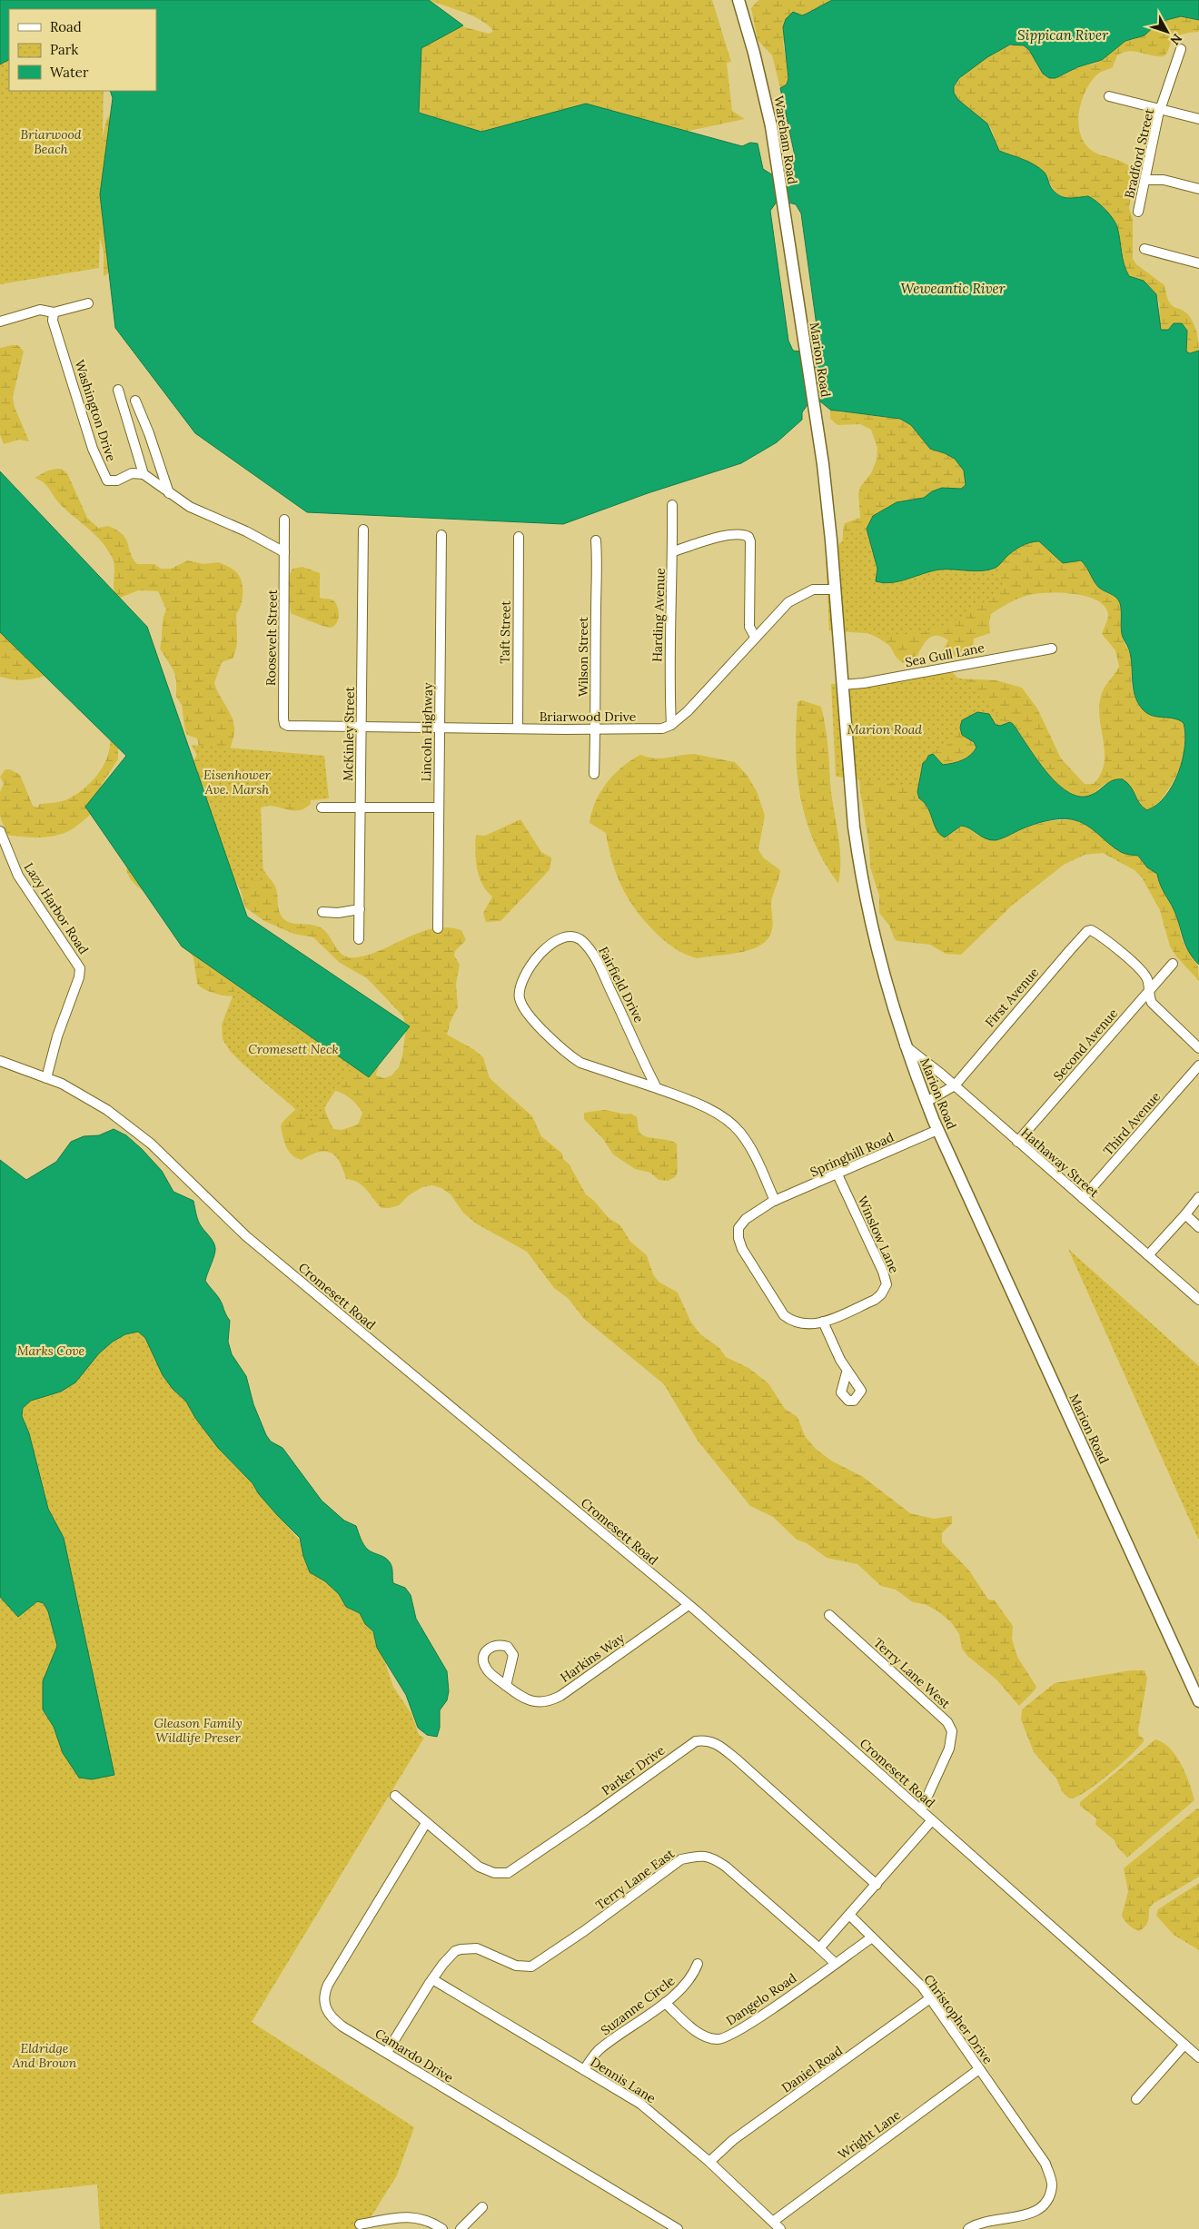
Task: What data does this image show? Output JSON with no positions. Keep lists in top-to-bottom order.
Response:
{
  "streets": {
    "main road": ["Wareham Road", "Marion Road"],
    "street": [
      "Bradford Street",
      "Washington Drive",
      "Harding Avenue",
      "Taft Street",
      "Roosevelt Street",
      "Sea Gull Lane",
      "Wilson Street",
      "Briarwood Drive",
      "Lincoln Highway",
      "McKinley Street",
      "Lazy Harbor Road",
      "Fairfield Drive",
      "First Avenue",
      "Second Avenue",
      "Third Avenue",
      "Springhill Road",
      "Hathaway Street",
      "Winslow Lane",
      "Cromesett Road",
      "Harkins Way",
      "Terry Lane West",
      "Parker Drive",
      "Terry Lane East",
      "Dangelo Road",
      "Suzanne Circle",
      "Christopher Drive",
      "Camardo Drive",
      "Daniel Road",
      "Dennis Lane",
      "Wright Lane"
    ]
  },
  "crossings": [
    ["Wareham Road", "Marion Road"],
    ["Marion Road", "Sea Gull Lane"],
    ["Marion Road", "First Avenue"],
    ["Marion Road", "Springhill Road"],
    ["Marion Road", "Hathaway Street"],
    ["Harding Avenue", "Briarwood Drive"],
    ["Taft Street", "Briarwood Drive"],
    ["Roosevelt Street", "Briarwood Drive"],
    ["Wilson Street", "Briarwood Drive"],
    ["Briarwood Drive", "Lincoln Highway"],
    ["Briarwood Drive", "McKinley Street"],
    ["Lazy Harbor Road", "Cromesett Road"],
    ["Fairfield Drive", "Springhill Road"],
    ["Fairfield Drive", "Winslow Lane"],
    ["First Avenue", "Second Avenue"],
    ["First Avenue", "Hathaway Street"],
    ["Second Avenue", "Hathaway Street"],
    ["Third Avenue", "Hathaway Street"],
    ["Springhill Road", "Winslow Lane"],
    ["Cromesett Road", "Harkins Way"],
    ["Cromesett Road", "Terry Lane West"],
    ["Parker Drive", "Camardo Drive"],
    ["Terry Lane East", "Dangelo Road"],
    ["Terry Lane East", "Camardo Drive"],
    ["Terry Lane East", "Dennis Lane"],
    ["Dangelo Road", "Suzanne Circle"],
    ["Dangelo Road", "Christopher Drive"],
    ["Suzanne Circle", "Dennis Lane"],
    ["Christopher Drive", "Daniel Road"],
    ["Christopher Drive", "Wright Lane"],
    ["Daniel Road", "Dennis Lane"],
    ["Dennis Lane", "Wright Lane"]
  ],
  "water": ["Sippican River", "Weweantic River"],
  "parks": [
    "Briarwood Beach",
    "Marion Road",
    "Eisenhower Ave. Marsh",
    "Cromesett Neck",
    "Marks Cove",
    "Gleason Family Wildlife Preser",
    "Eldridge And Brown"
  ],
  "legend": ["Road", "Park", "Water"],
  "north": "bottom right"
}
